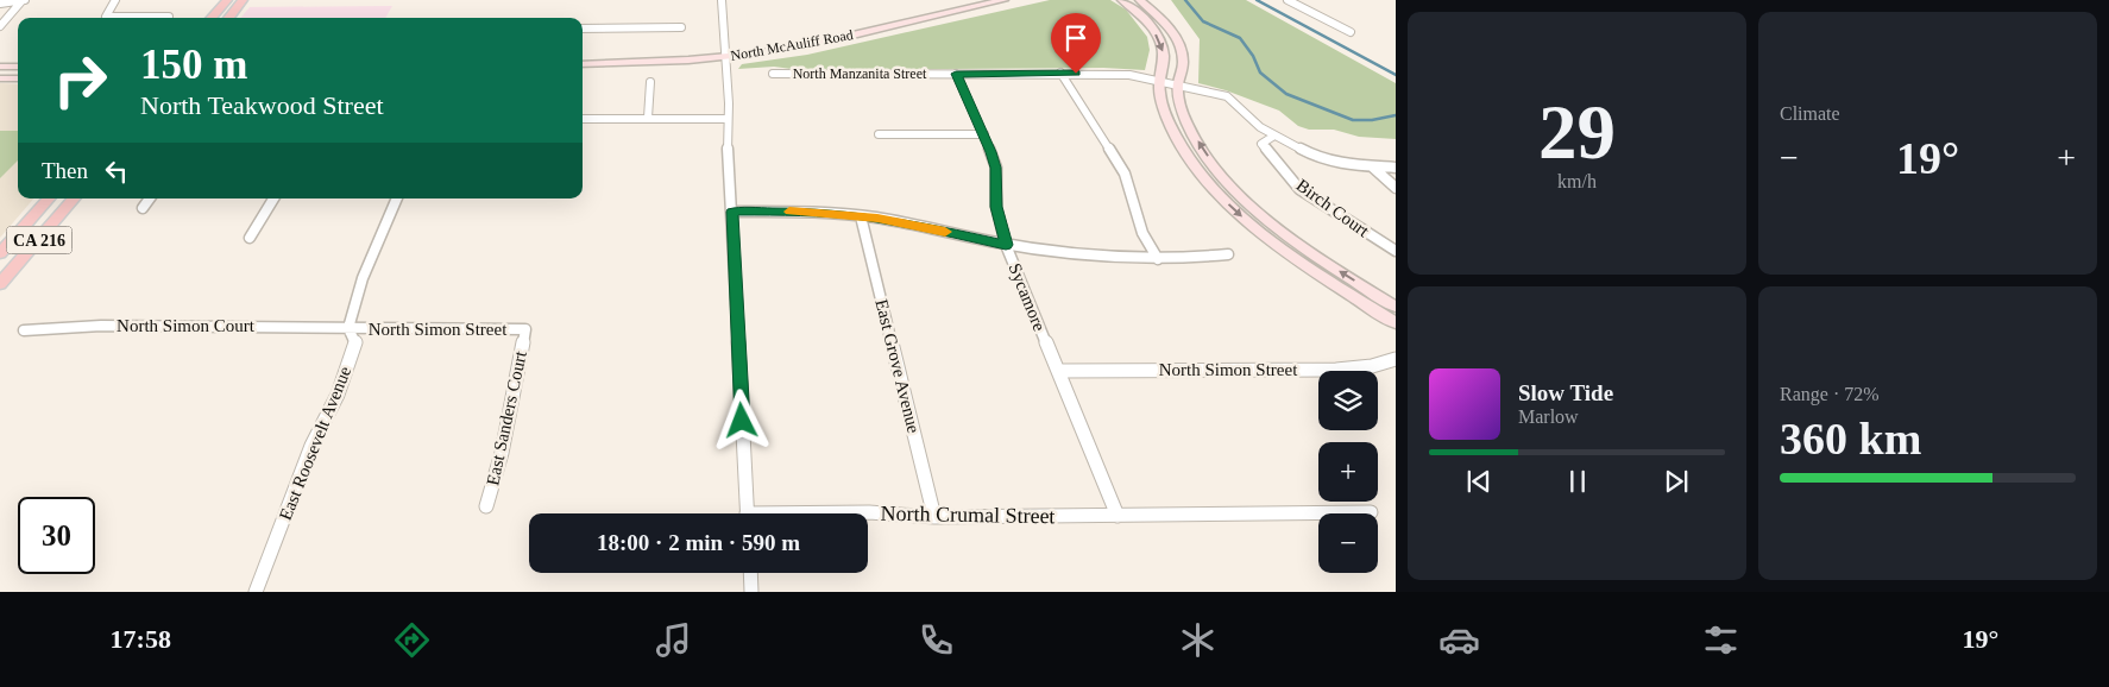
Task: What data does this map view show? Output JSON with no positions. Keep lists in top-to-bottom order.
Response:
{
  "streets": {
    "main road": ["CA 216"],
    "street": [
      "North McAuliff Road",
      "North Manzanita Street",
      "Birch Court",
      "Sycamore",
      "North Simon Court",
      "North Simon Street",
      "East Grove Avenue",
      "East Sanders Court",
      "East Roosevelt Avenue",
      "North Crumal Street"
    ]
  },
  "crossings": [
    ["North Manzanita Street", "Birch Court"],
    ["North Manzanita Street", "Sycamore"],
    ["Sycamore", "North Simon Street"],
    ["Sycamore", "North Crumal Street"],
    ["North Simon Court", "North Simon Street"],
    ["North Simon Court", "East Roosevelt Avenue"],
    ["North Simon Street", "East Sanders Court"],
    ["North Simon Street", "East Roosevelt Avenue"],
    ["East Grove Avenue", "North Crumal Street"]
  ],
  "page": {
    "tile": [
      ["29", "km/h"],
      "Climate",
      ["Range · 72%", "360 km"]
    ],
    "turn": ["150 m", "North Teakwood Street"],
    "heat": ["−", "19°", "+"],
    "then": "Then",
    "song": ["Slow Tide", "Marlow"],
    "map_buttons": ["+", "−"],
    "limit": "30",
    "trip": "18:00 · 2 min · 590 m",
    "tabs": ["17:58", "19°"]
  }
}
